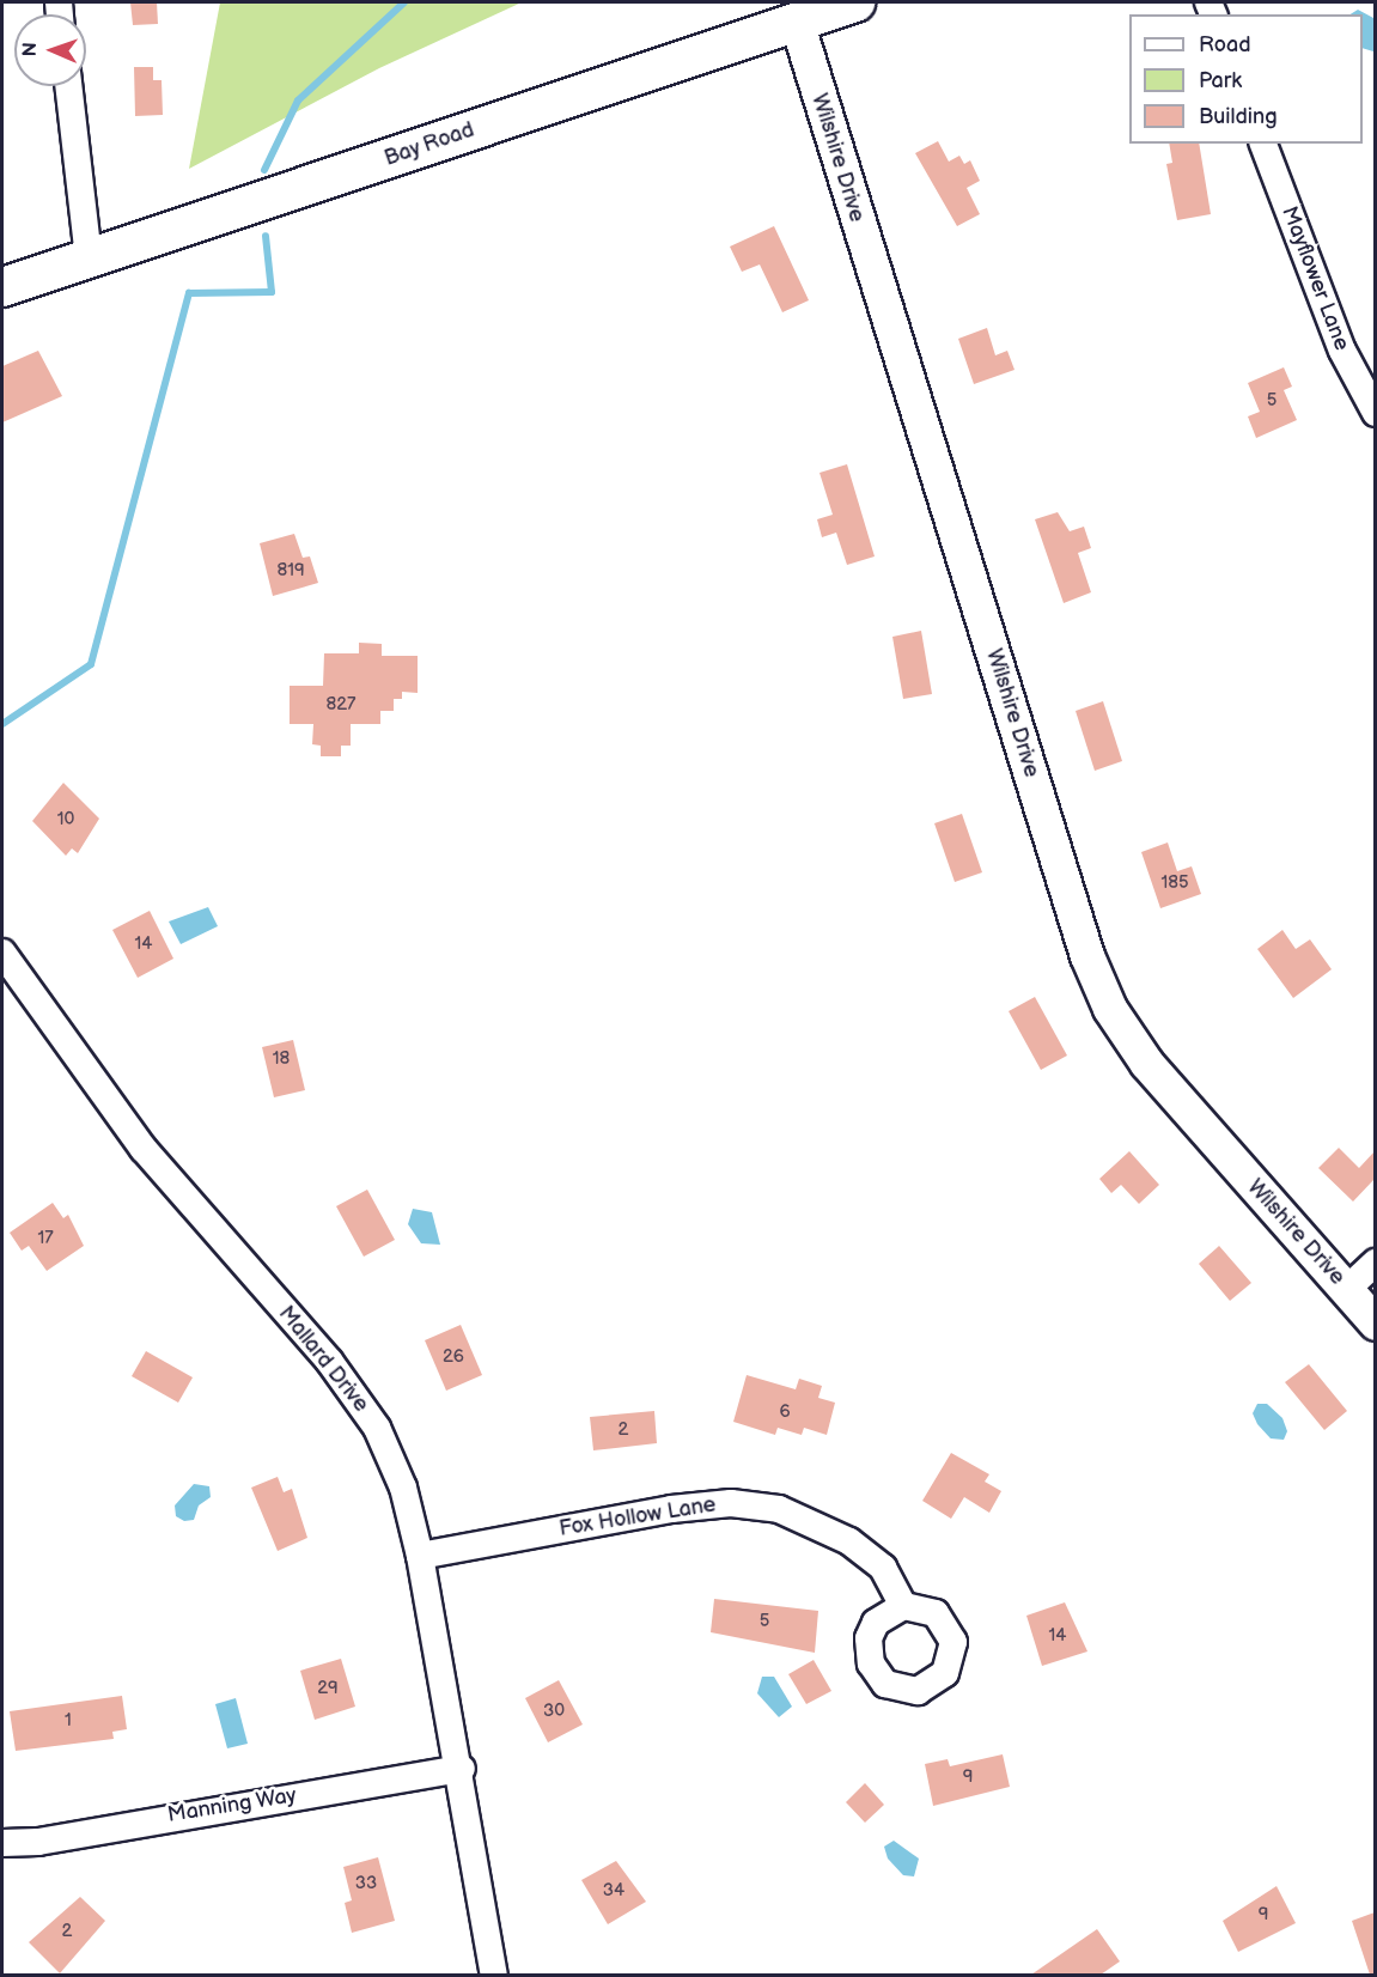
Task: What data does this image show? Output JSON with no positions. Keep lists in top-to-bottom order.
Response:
{
  "streets": {
    "main road": ["Bay Road"],
    "street": [
      "Wilshire Drive",
      "Mayflower Lane",
      "Mallard Drive",
      "Fox Hollow Lane",
      "Manning Way"
    ]
  },
  "crossings": [
    ["Bay Road", "Wilshire Drive"],
    ["Mallard Drive", "Fox Hollow Lane"],
    ["Mallard Drive", "Manning Way"]
  ],
  "house_numbers": [
    "5",
    "819",
    "827",
    "10",
    "185",
    "14",
    "18",
    "17",
    "26",
    "6",
    "2",
    "5",
    "14",
    "29",
    "30",
    "1",
    "9",
    "33",
    "34",
    "9",
    "2"
  ],
  "legend": ["Road", "Park", "Building"],
  "north": "left"
}
